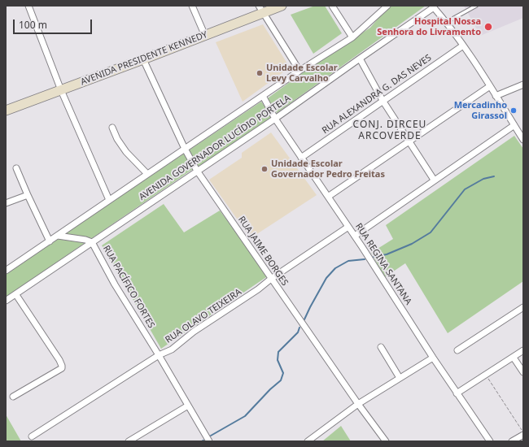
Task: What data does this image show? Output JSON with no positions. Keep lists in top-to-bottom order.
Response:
{
  "streets": {
    "street": [
      "AVENIDA PRESIDENTE KENNEDY",
      "RUA ALEXANDRA G. DAS NEVES",
      "AVENIDA GOVERNADOR LUCÍDIO PORTELA",
      "RUA JAIME BORGES",
      "RUA REGINA SANTANA",
      "RUA PACÍFICO FORTES",
      "RUA OLAVO TEIXEIRA"
    ]
  },
  "crossings": [
    ["AVENIDA PRESIDENTE KENNEDY", "RUA JAIME BORGES"],
    ["RUA ALEXANDRA G. DAS NEVES", "RUA REGINA SANTANA"],
    ["AVENIDA GOVERNADOR LUCÍDIO PORTELA", "RUA JAIME BORGES"],
    ["AVENIDA GOVERNADOR LUCÍDIO PORTELA", "RUA REGINA SANTANA"],
    ["AVENIDA GOVERNADOR LUCÍDIO PORTELA", "RUA PACÍFICO FORTES"],
    ["RUA JAIME BORGES", "RUA OLAVO TEIXEIRA"],
    ["RUA REGINA SANTANA", "RUA OLAVO TEIXEIRA"],
    ["RUA PACÍFICO FORTES", "RUA OLAVO TEIXEIRA"]
  ],
  "districts": ["CONJ. DIRCEU ARCOVERDE"],
  "places": [
    "Hospital Nossa Senhora do Livramento",
    "Unidade Escolar Levy Carvalho",
    "Mercadinho Girassol",
    "Unidade Escolar Governador Pedro Freitas"
  ],
  "scale_bar": "100 m"
}
